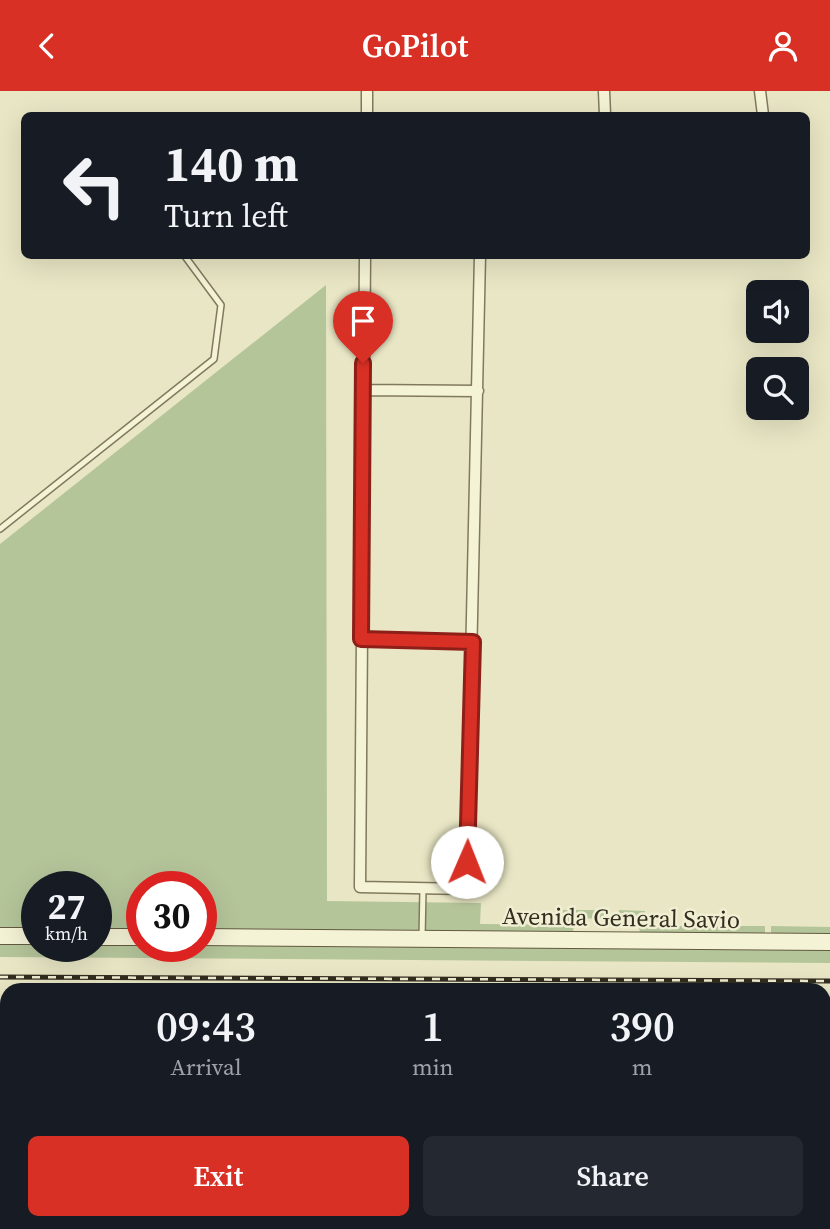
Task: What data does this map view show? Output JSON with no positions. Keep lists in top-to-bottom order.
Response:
{
  "streets": {
    "main road": ["Avenida General Savio"]
  },
  "page": {
    "header": "GoPilot",
    "turn": ["140 m", "Turn left"],
    "speed": "27 km/h",
    "limit": "30",
    "eta": [
      "09:43",
      "Arrival",
      "1",
      "min",
      "390",
      "m"
    ],
    "buttons": ["Exit", "Share"]
  }
}
